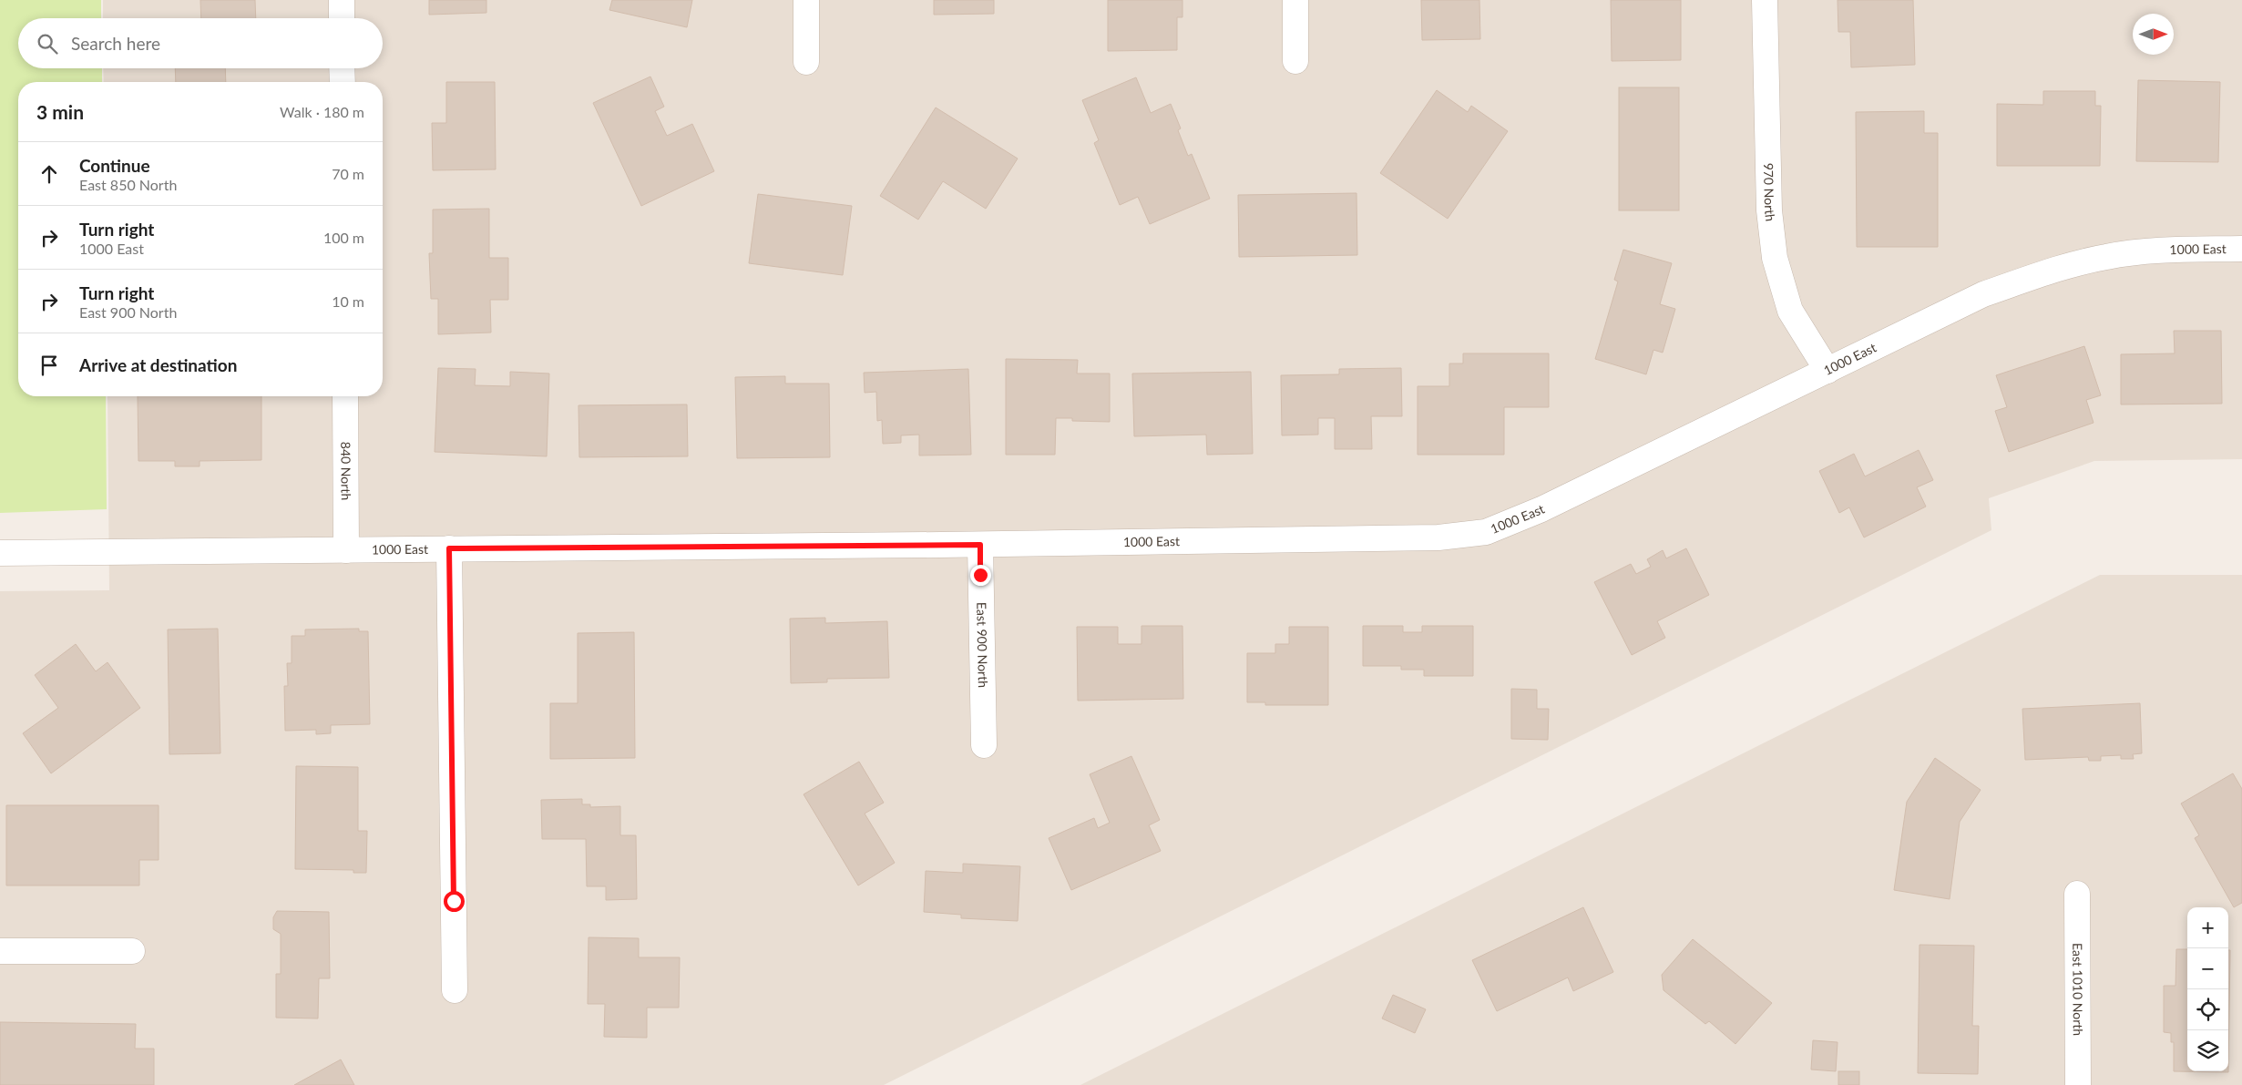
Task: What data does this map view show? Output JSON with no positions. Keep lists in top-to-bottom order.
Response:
{
  "streets": {
    "street": [
      "970 North",
      "1000 East",
      "840 North",
      "East 900 North",
      "East 1010 North"
    ]
  },
  "crossings": [
    ["970 North", "1000 East"],
    ["1000 East", "840 North"],
    ["1000 East", "East 900 North"]
  ],
  "north": "right",
  "page": {
    "search": "Search here",
    "heading": ["3 min", "Walk · 180 m"],
    "list": [
      ["Continue", "East 850 North", "70 m"],
      ["Turn right", "1000 East", "100 m"],
      ["Turn right", "East 900 North", "10 m"],
      "Arrive at destination"
    ],
    "map_buttons": ["+", "−"]
  }
}
